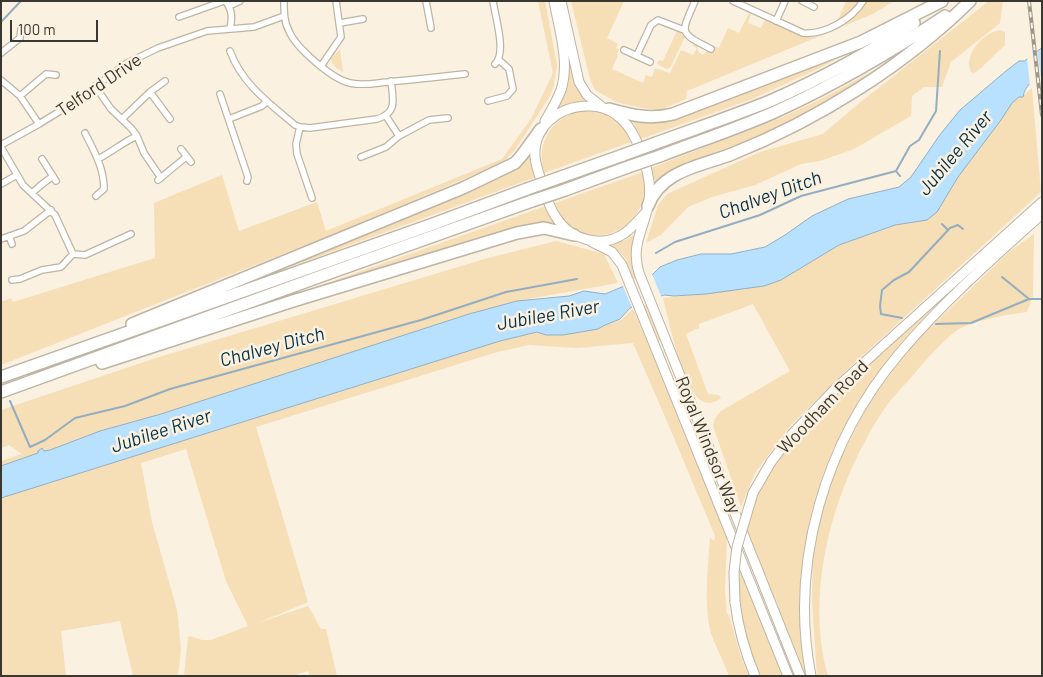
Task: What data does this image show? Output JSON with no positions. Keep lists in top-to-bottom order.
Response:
{
  "streets": {
    "main road": ["Woodham Road", "Royal Windsor Way"],
    "street": ["Telford Drive"]
  },
  "water": ["Jubilee River", "Chalvey Ditch"],
  "scale_bar": "100 m"
}
